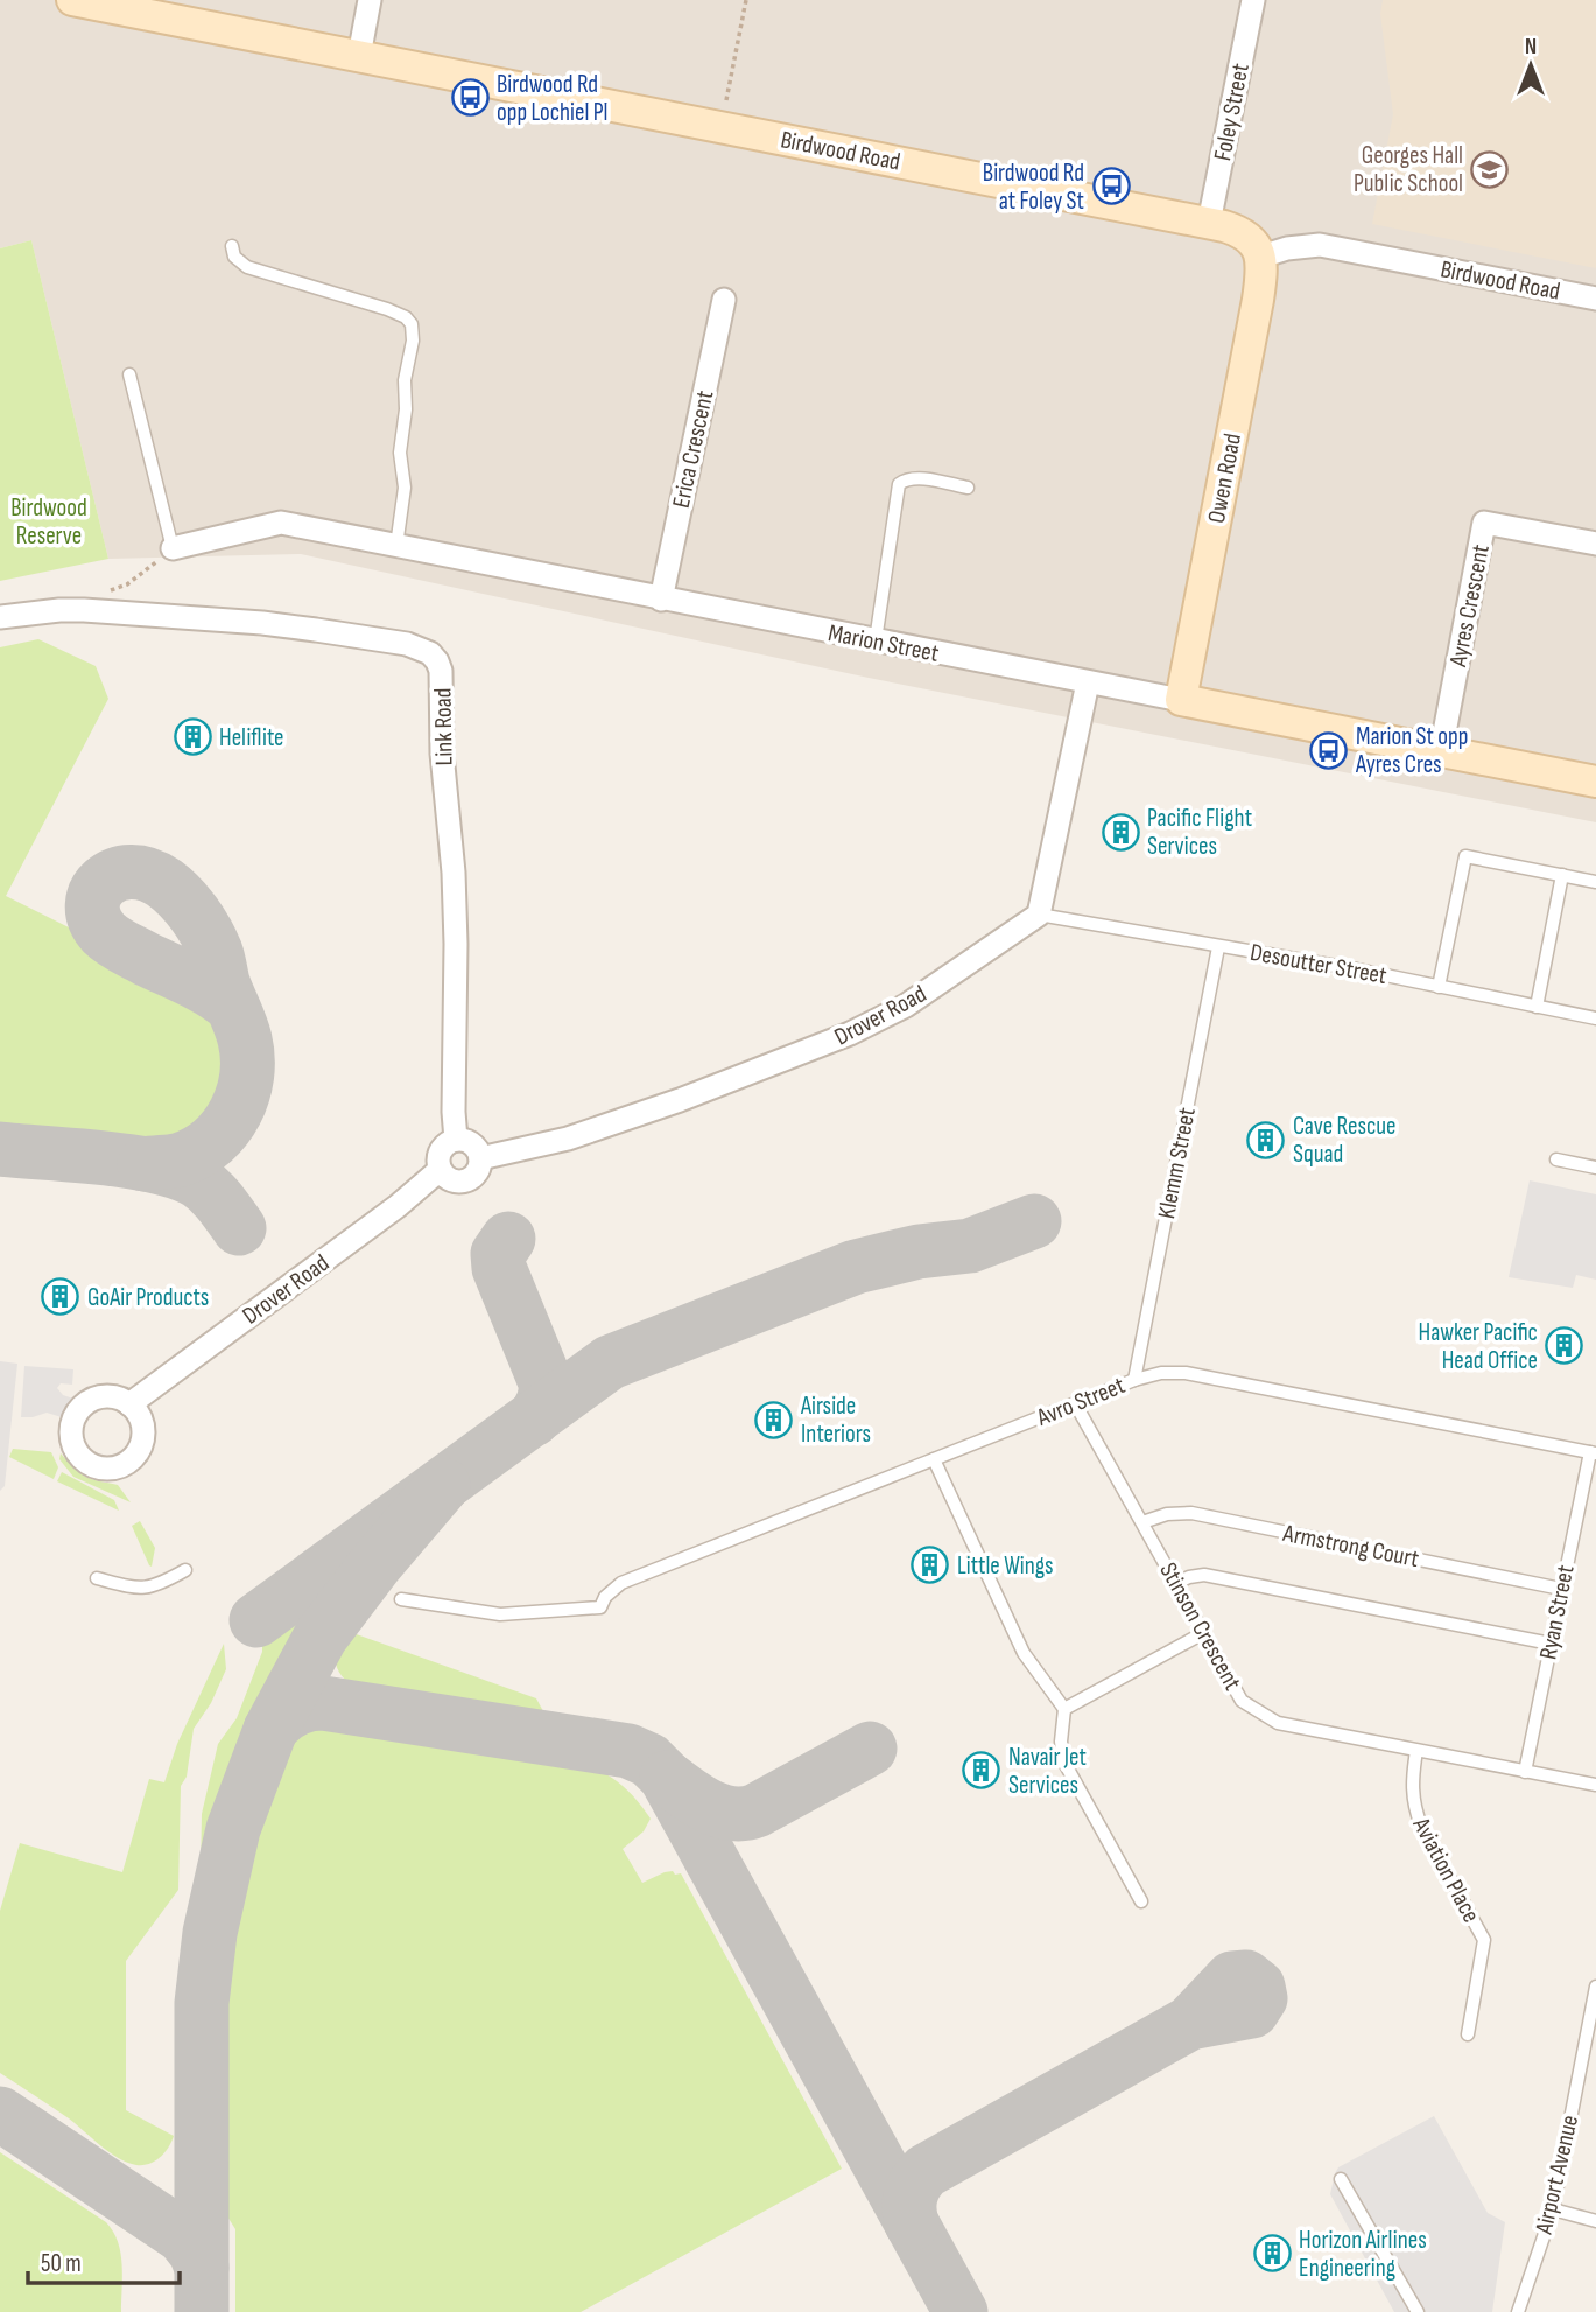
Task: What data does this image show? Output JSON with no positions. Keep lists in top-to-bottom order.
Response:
{
  "streets": {
    "main road": ["Birdwood Road", "Owen Road", "Marion Street"],
    "street": [
      "Foley Street",
      "Erica Crescent",
      "Ayres Crescent",
      "Link Road",
      "Drover Road"
    ],
    "lane": [
      "Desoutter Street",
      "Klemm Street",
      "Avro Street",
      "Armstrong Court",
      "Ryan Street",
      "Stinson Crescent",
      "Aviation Place",
      "Airport Avenue"
    ]
  },
  "crossings": [
    ["Foley Street", "Birdwood Road"],
    ["Birdwood Road", "Owen Road"],
    ["Erica Crescent", "Marion Street"],
    ["Owen Road", "Marion Street"],
    ["Ayres Crescent", "Marion Street"],
    ["Link Road", "Drover Road"],
    ["Desoutter Street", "Drover Road"],
    ["Desoutter Street", "Klemm Street"],
    ["Klemm Street", "Avro Street"],
    ["Avro Street", "Ryan Street"],
    ["Avro Street", "Stinson Crescent"],
    ["Armstrong Court", "Ryan Street"],
    ["Armstrong Court", "Stinson Crescent"],
    ["Ryan Street", "Stinson Crescent"],
    ["Stinson Crescent", "Aviation Place"]
  ],
  "parks": ["Birdwood Reserve"],
  "places": {
    "bus stop": ["Birdwood Rd opp Lochiel Pl", "Birdwood Rd at Foley St", "Marion St opp Ayres Cres"],
    "school or university": ["Georges Hall Public School"],
    "building": [
      "Heliflite",
      "Pacific Flight Services",
      "Cave Rescue Squad",
      "GoAir Products",
      "Hawker Pacific Head Office",
      "Airside Interiors",
      "Little Wings",
      "Navair Jet Services",
      "Horizon Airlines Engineering"
    ]
  },
  "scale_bar": "50 m",
  "north": "top"
}
